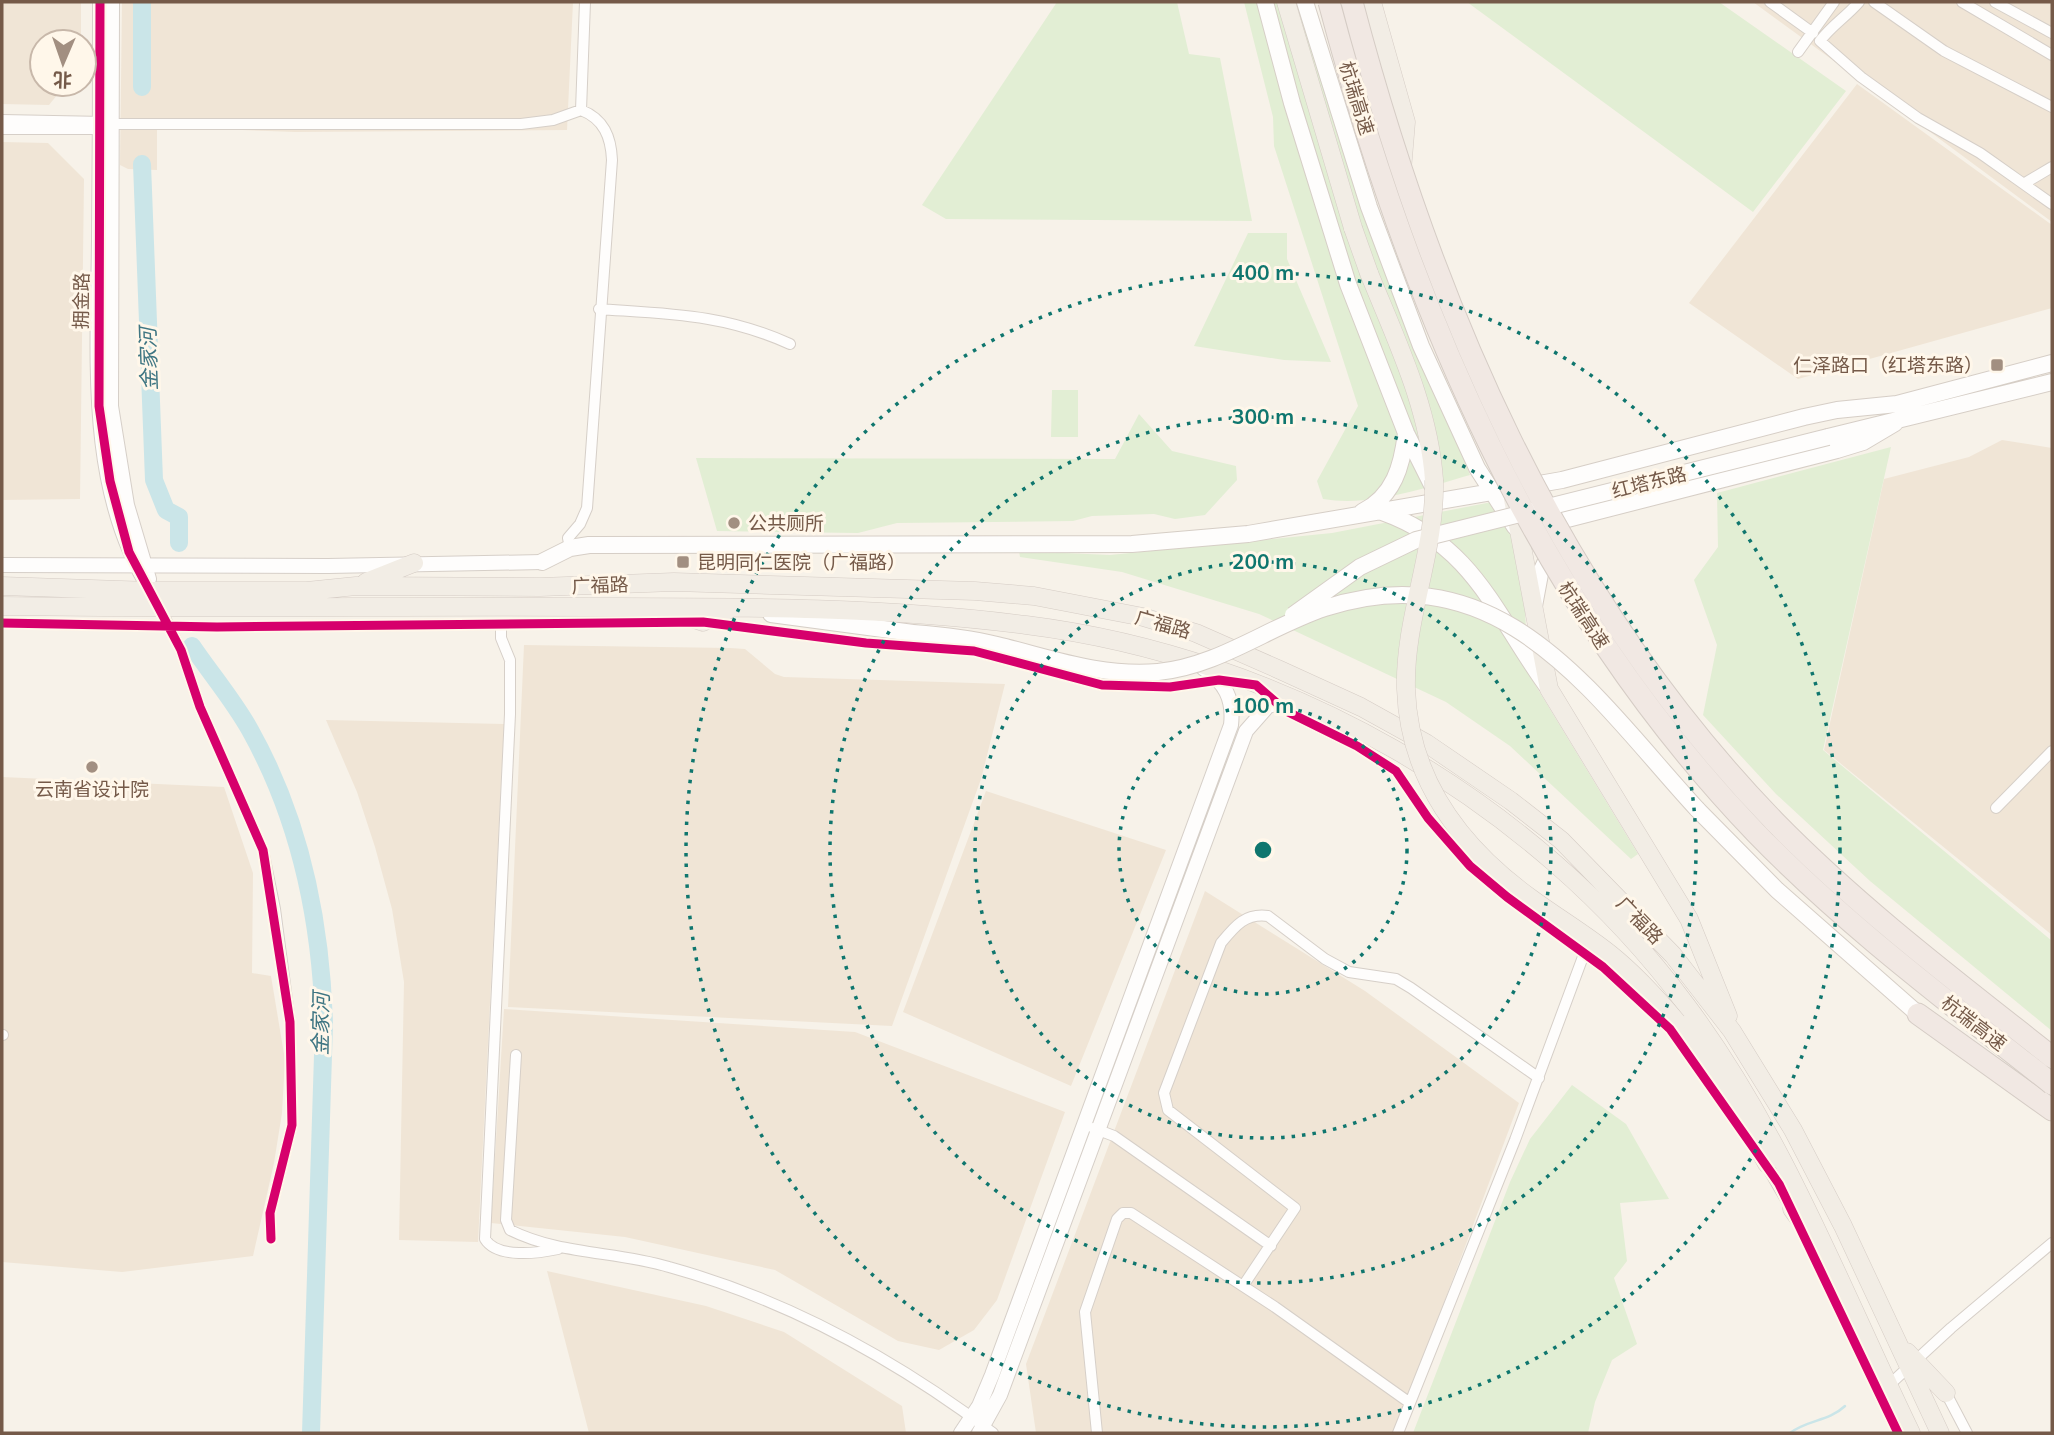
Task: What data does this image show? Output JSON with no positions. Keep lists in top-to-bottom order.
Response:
{
  "streets": {
    "highway": ["杭瑞高速"],
    "main road": ["红塔东路", "广福路"],
    "street": ["拥金路"]
  },
  "crossings": [
    ["拥金路", "广福路"]
  ],
  "water": ["金家河"],
  "places": {
    "transit": ["仁泽路口（红塔东路）", "昆明同仁医院（广福路）"],
    "other": ["公共厕所", "云南省设计院"]
  },
  "north": "bottom",
  "rings": [
    "400 m",
    "300 m",
    "200 m",
    "100 m"
  ]
}
